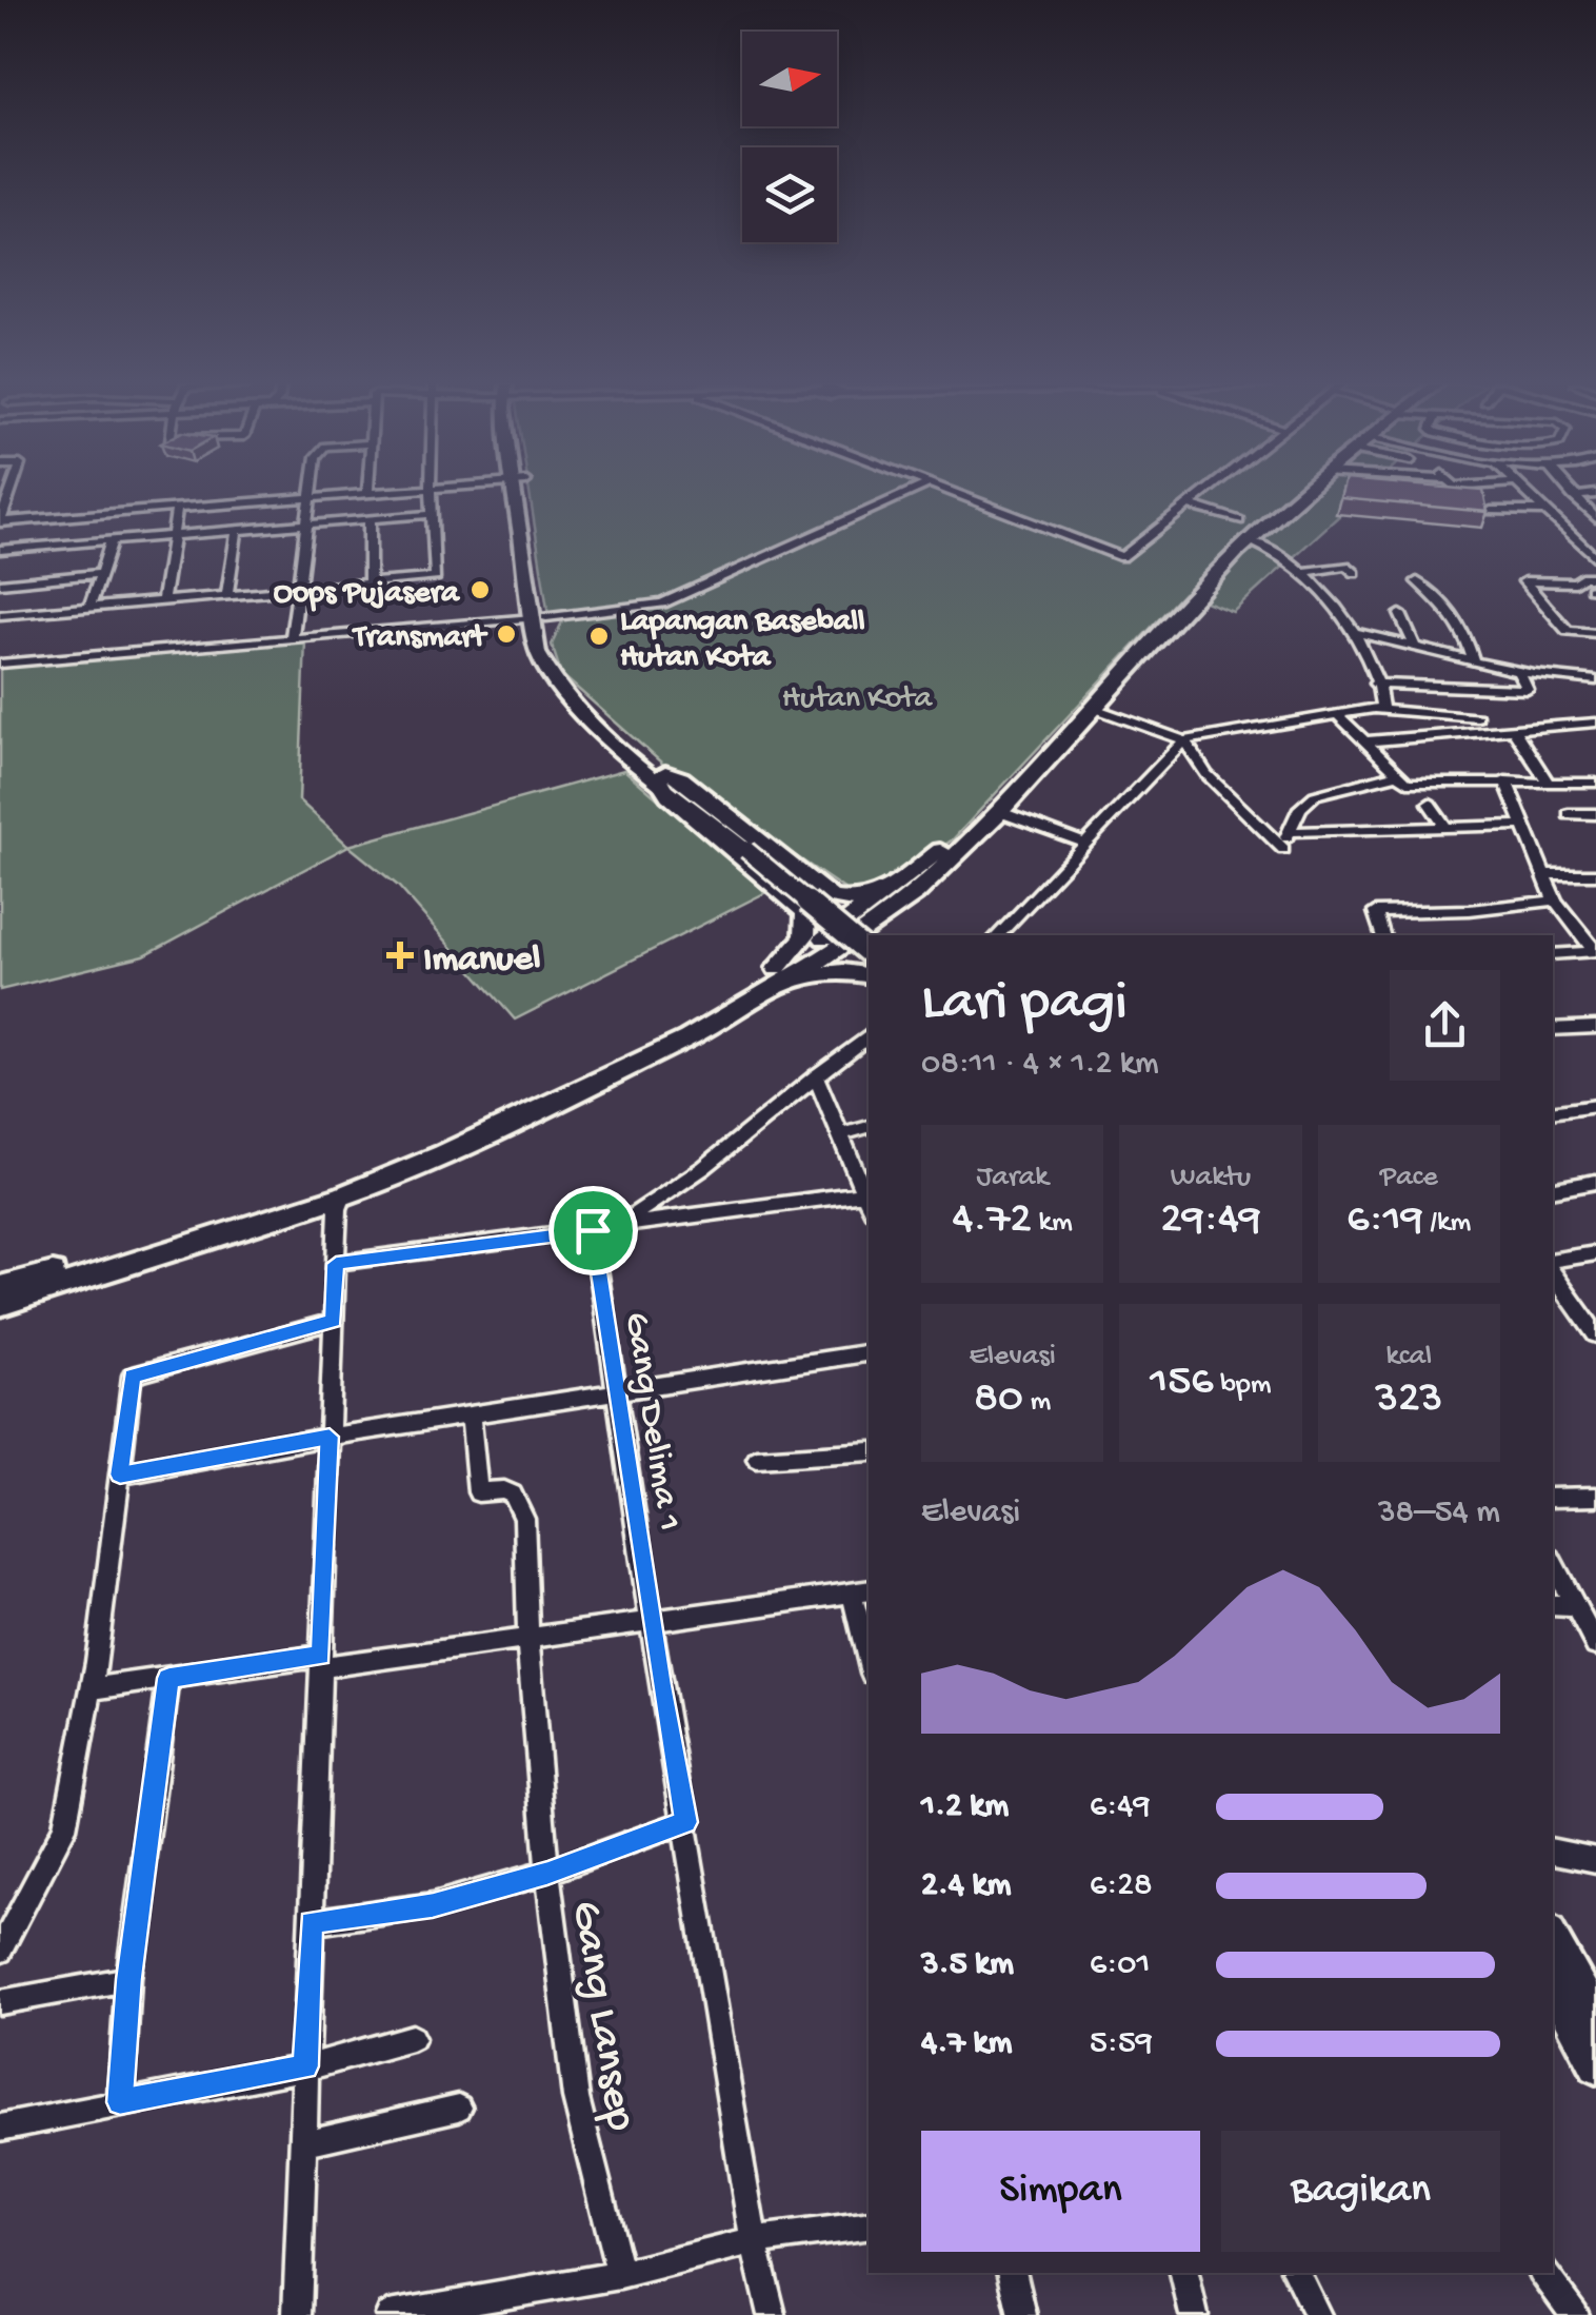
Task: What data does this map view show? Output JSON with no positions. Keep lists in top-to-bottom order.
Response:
{
  "streets": {
    "street": ["Gang Delima 1", "Gang Lansep"]
  },
  "parks": ["Hutan Kota"],
  "places": {
    "other": ["Oops Pujasera", "Transmart", "Lapangan Baseball Hutan Kota"],
    "health": ["Imanuel"]
  },
  "north": "right",
  "page": {
    "heading": ["Lari pagi", "08:11 · 4 × 1.2 km"],
    "stats": [
      ["Jarak", "4.72 km"],
      ["Waktu", "29:49"],
      ["Pace", "6:19 /km"],
      ["Elevasi", "80 m"],
      ["156 bpm"],
      ["kcal", "323"]
    ],
    "chart": ["Elevasi", "38–54 m"],
    "list": [
      {
        "name": "1.2 km",
        "note": "6:49"
      },
      {
        "name": "2.4 km",
        "note": "6:28"
      },
      {
        "name": "3.5 km",
        "note": "6:01"
      },
      {
        "name": "4.7 km",
        "note": "5:59"
      }
    ],
    "buttons": ["Simpan", "Bagikan"]
  }
}
